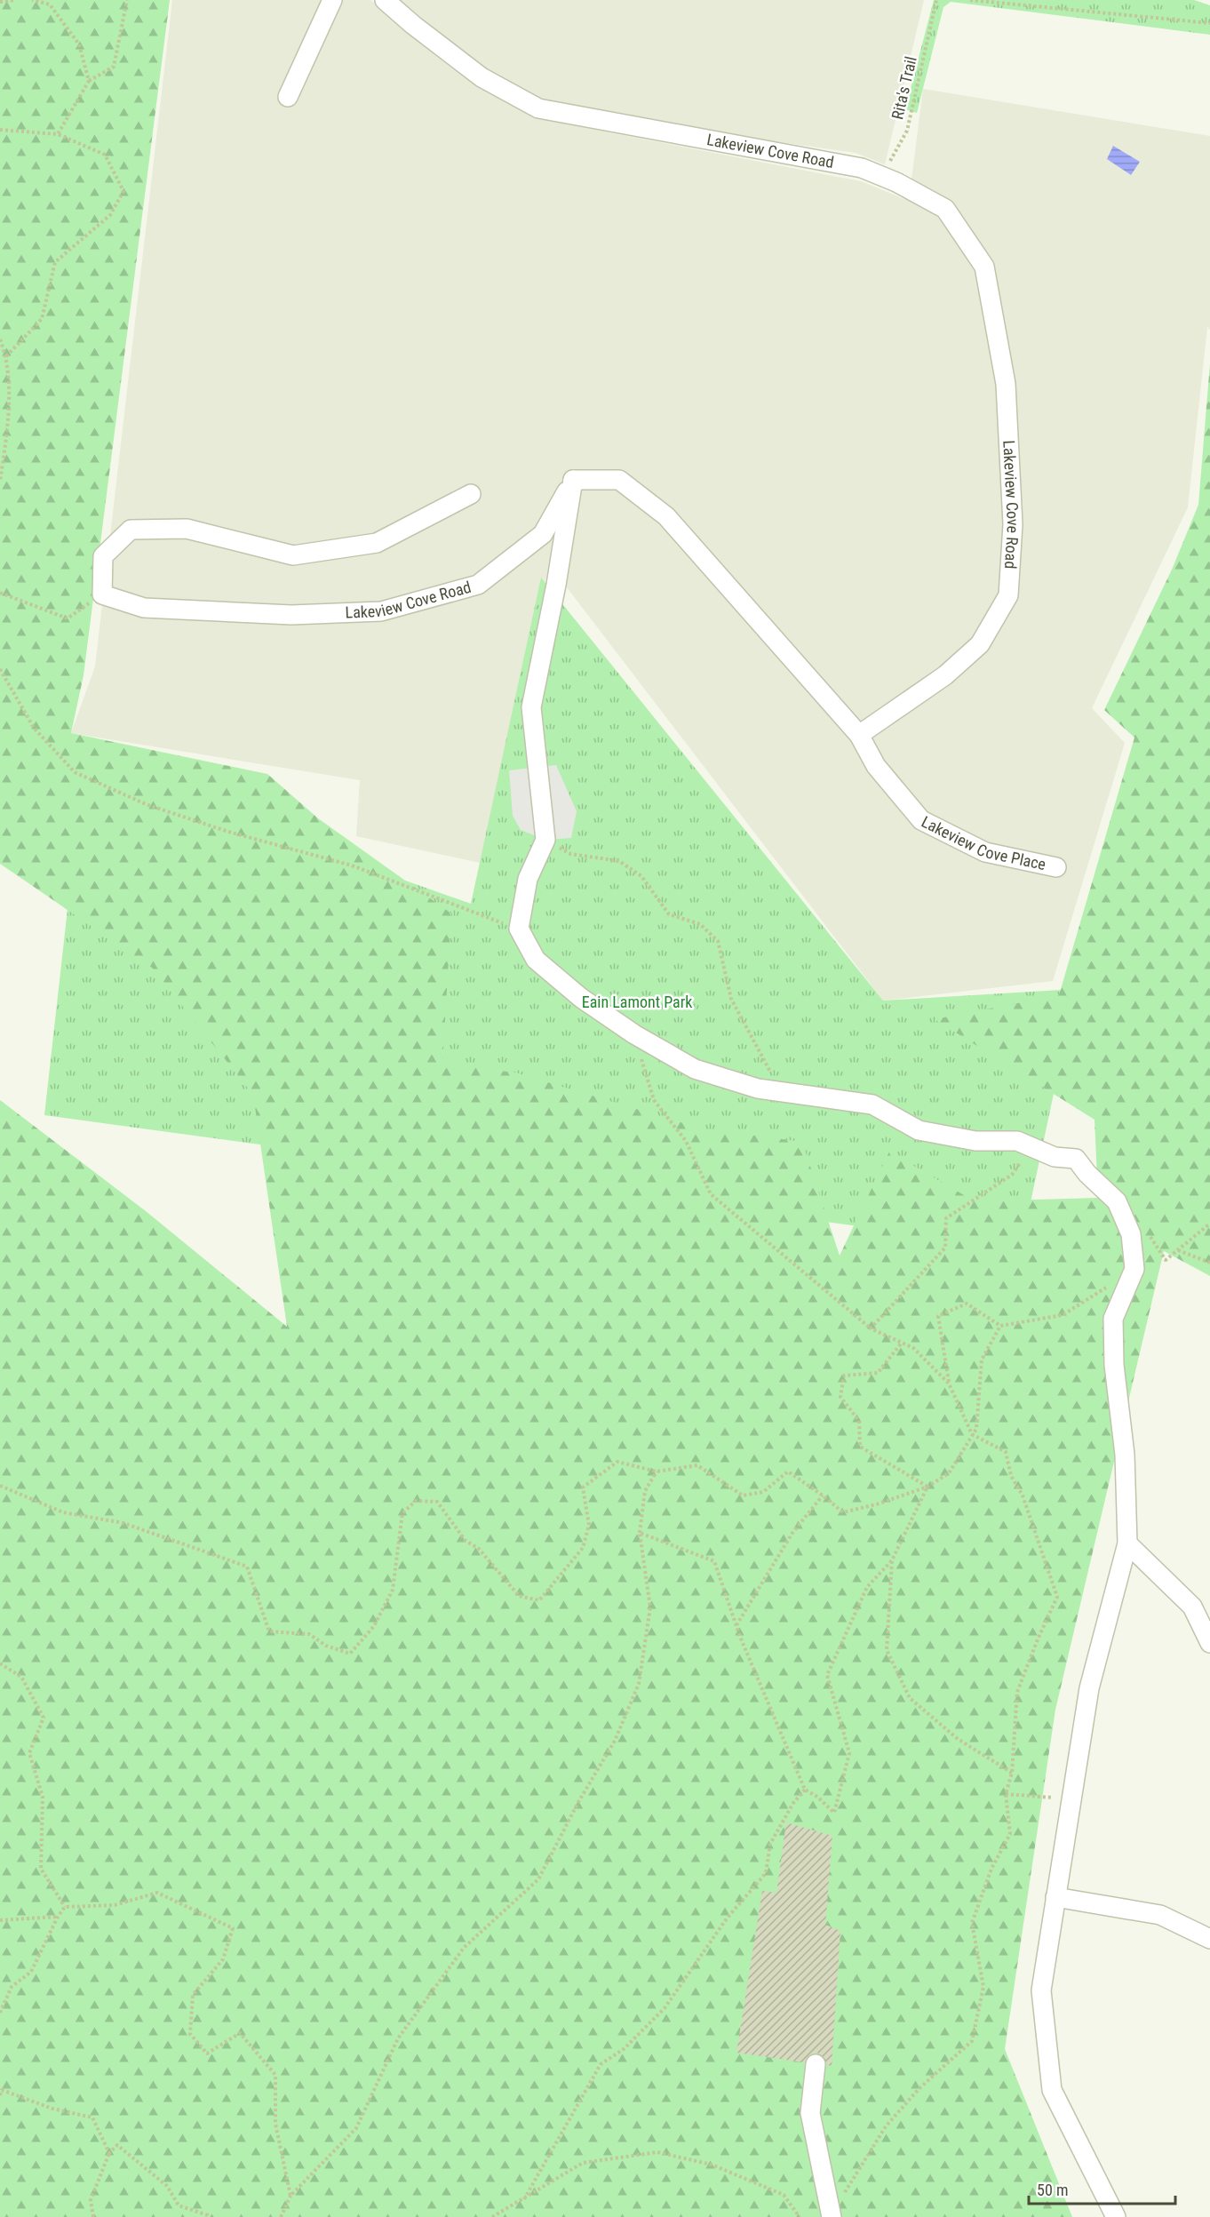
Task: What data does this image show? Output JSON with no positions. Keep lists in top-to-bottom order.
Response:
{
  "streets": {
    "street": ["Lakeview Cove Road", "Lakeview Cove Place"],
    "path": ["Rita's Trail"]
  },
  "crossings": [
    ["Rita's Trail", "Lakeview Cove Road"],
    ["Lakeview Cove Road", "Lakeview Cove Place"]
  ],
  "parks": ["Eain Lamont Park"],
  "scale_bar": "50 m"
}
